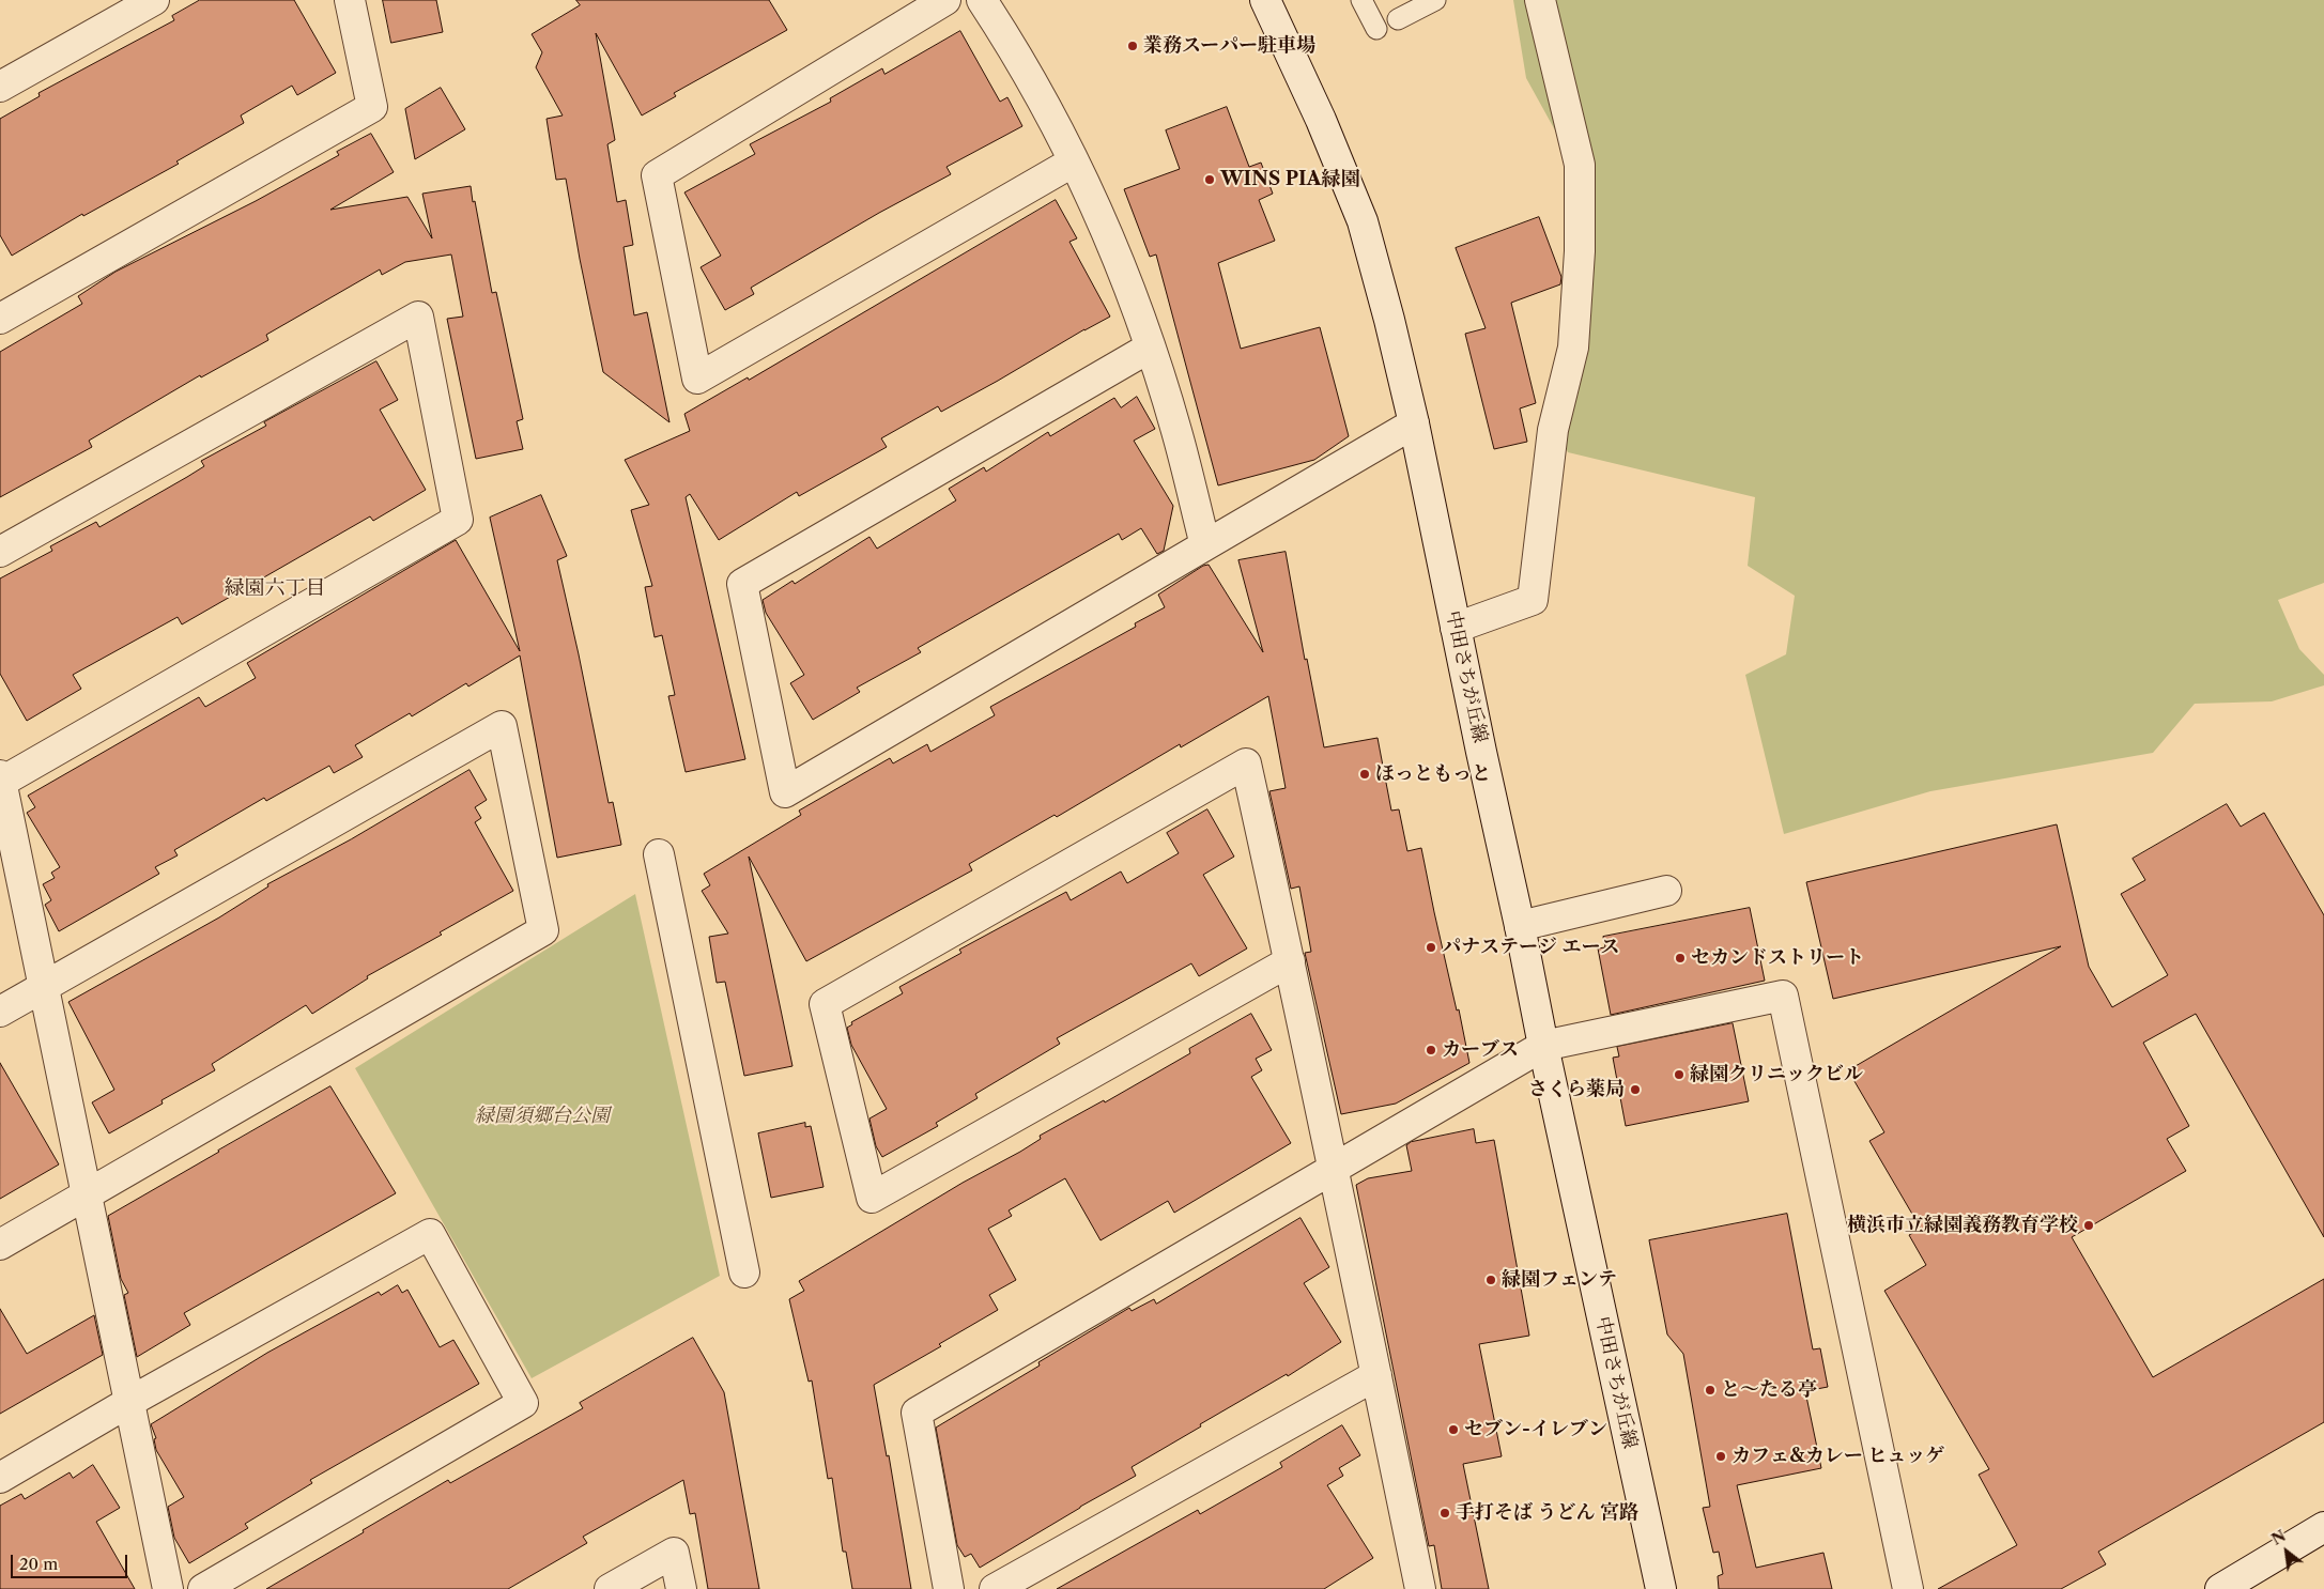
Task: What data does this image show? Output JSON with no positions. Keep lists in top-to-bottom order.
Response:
{
  "streets": {
    "street": ["中田さちが丘線"]
  },
  "districts": ["緑園六丁目"],
  "parks": ["緑園須郷台公園"],
  "places": [
    "業務スーパー駐車場",
    "WINS PIA緑園",
    "ほっともっと",
    "パナステージ エース",
    "セカンドストリート",
    "カーブス",
    "緑園クリニックビル",
    "さくら薬局",
    "横浜市立緑園義務教育学校",
    "緑園フェンテ",
    "と～たる亭",
    "セブン-イレブン",
    "カフェ&カレー ヒュッゲ",
    "手打そば うどん 宮路"
  ],
  "scale_bar": "20 m",
  "north": "top left"
}
